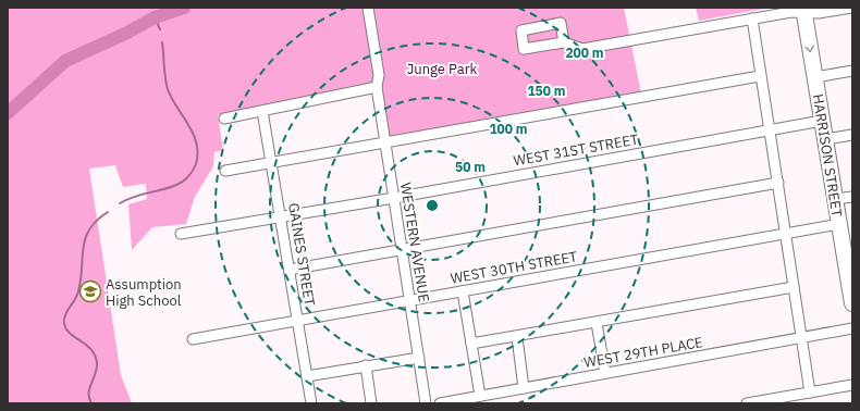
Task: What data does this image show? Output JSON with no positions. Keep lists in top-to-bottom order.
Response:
{
  "streets": {
    "highway": ["HARRISON STREET"],
    "street": [
      "WEST 31ST STREET",
      "WESTERN AVENUE",
      "GAINES STREET",
      "WEST 30TH STREET",
      "WEST 29TH PLACE"
    ]
  },
  "crossings": [
    ["WEST 31ST STREET", "HARRISON STREET"],
    ["WEST 31ST STREET", "WESTERN AVENUE"],
    ["WEST 31ST STREET", "GAINES STREET"],
    ["HARRISON STREET", "WEST 30TH STREET"],
    ["WESTERN AVENUE", "WEST 30TH STREET"],
    ["GAINES STREET", "WEST 30TH STREET"]
  ],
  "parks": ["Junge Park"],
  "places": {
    "school or university": ["Assumption High School"]
  },
  "rings": [
    "200 m",
    "150 m",
    "100 m",
    "50 m"
  ]
}
